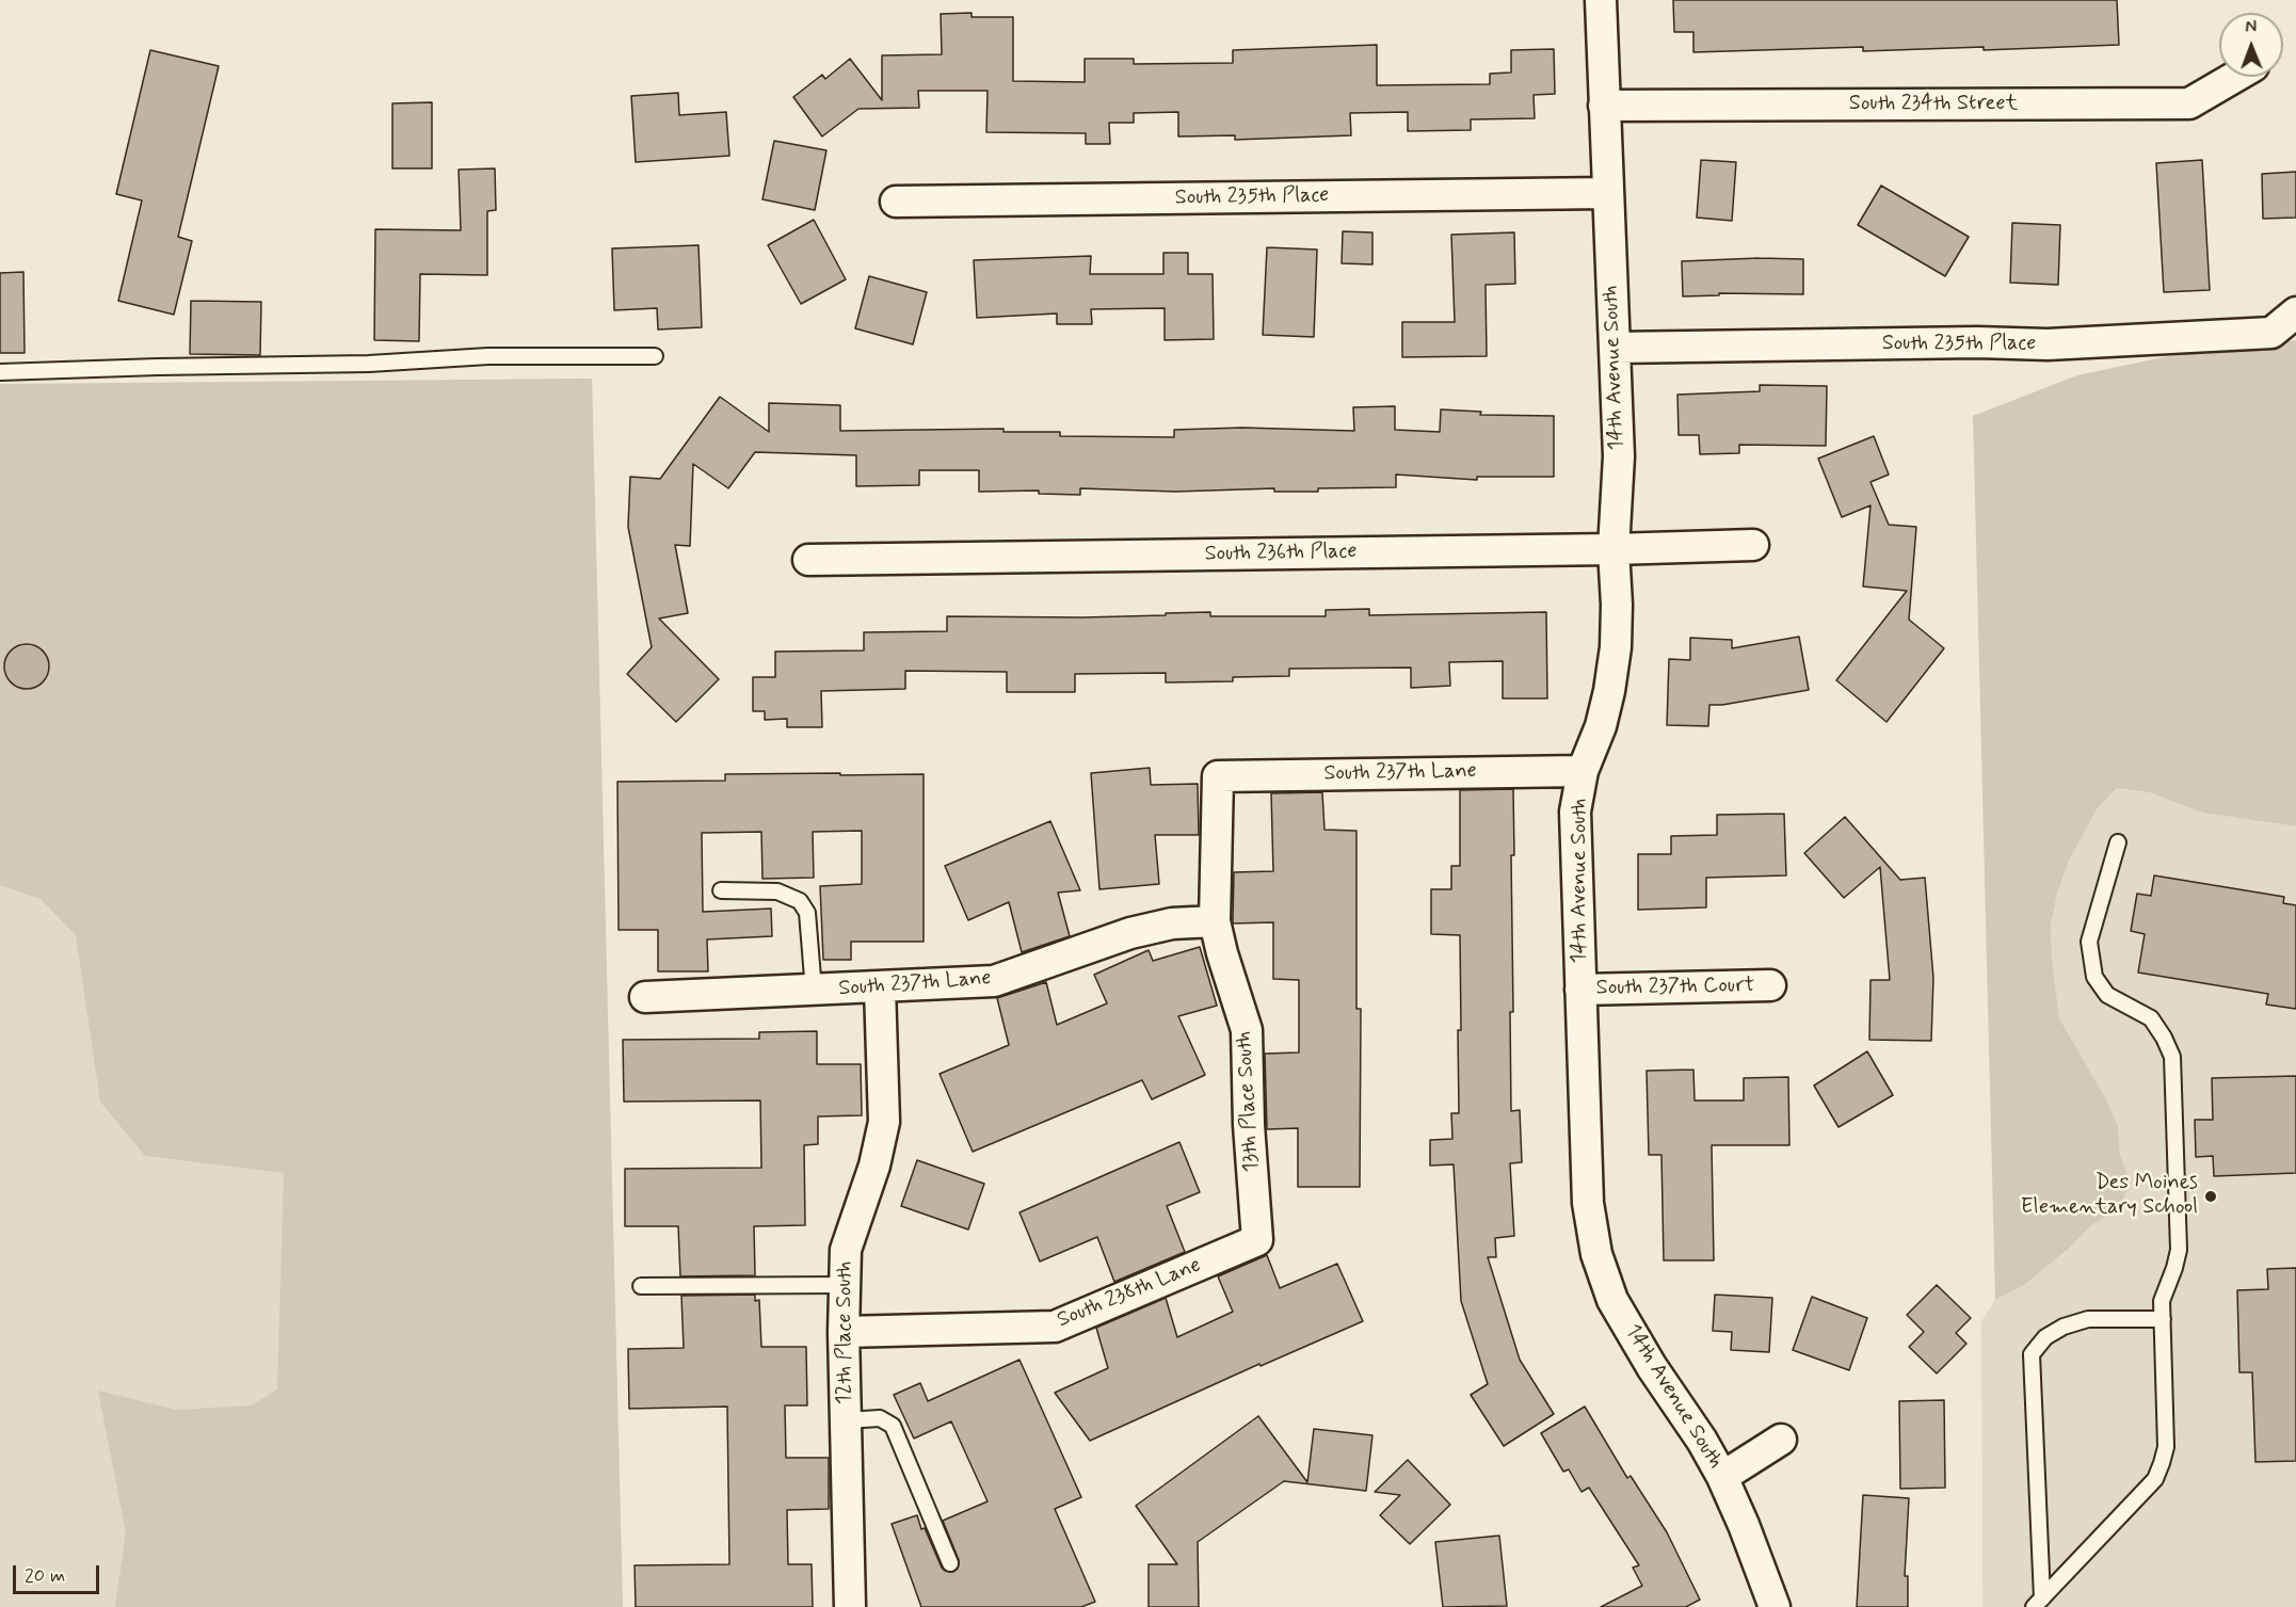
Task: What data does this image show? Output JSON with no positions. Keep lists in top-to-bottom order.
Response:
{
  "streets": {
    "street": [
      "South 234th Street",
      "South 235th Place",
      "14th Avenue South",
      "South 236th Place",
      "South 237th Lane",
      "South 237th Court",
      "13th Place South",
      "South 238th Lane",
      "12th Place South"
    ]
  },
  "crossings": [
    ["South 234th Street", "14th Avenue South"],
    ["South 235th Place", "14th Avenue South"],
    ["14th Avenue South", "South 236th Place"],
    ["14th Avenue South", "South 237th Lane"],
    ["14th Avenue South", "South 237th Court"],
    ["South 237th Lane", "13th Place South"],
    ["South 237th Lane", "12th Place South"],
    ["13th Place South", "South 238th Lane"],
    ["South 238th Lane", "12th Place South"]
  ],
  "places": ["Des Moines Elementary School"],
  "scale_bar": "20 m",
  "north": "top"
}
